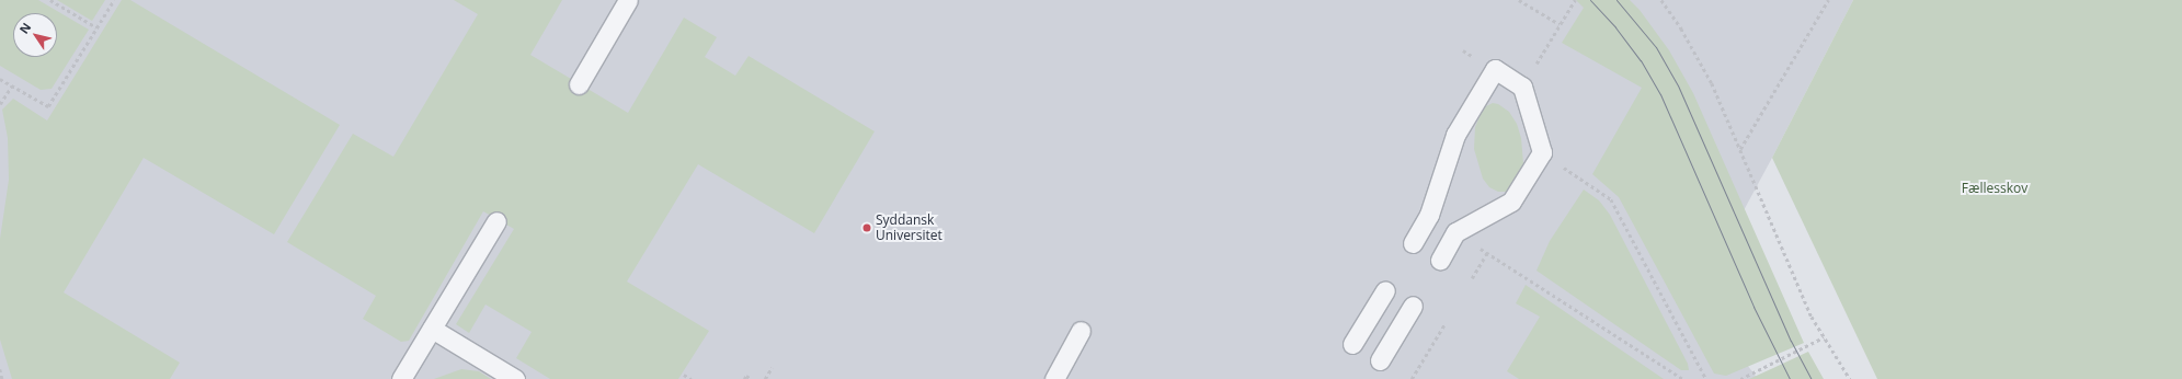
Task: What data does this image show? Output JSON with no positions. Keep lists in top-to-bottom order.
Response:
{
  "parks": ["Fællesskov"],
  "places": ["Syddansk Universitet"],
  "north": "top left"
}
